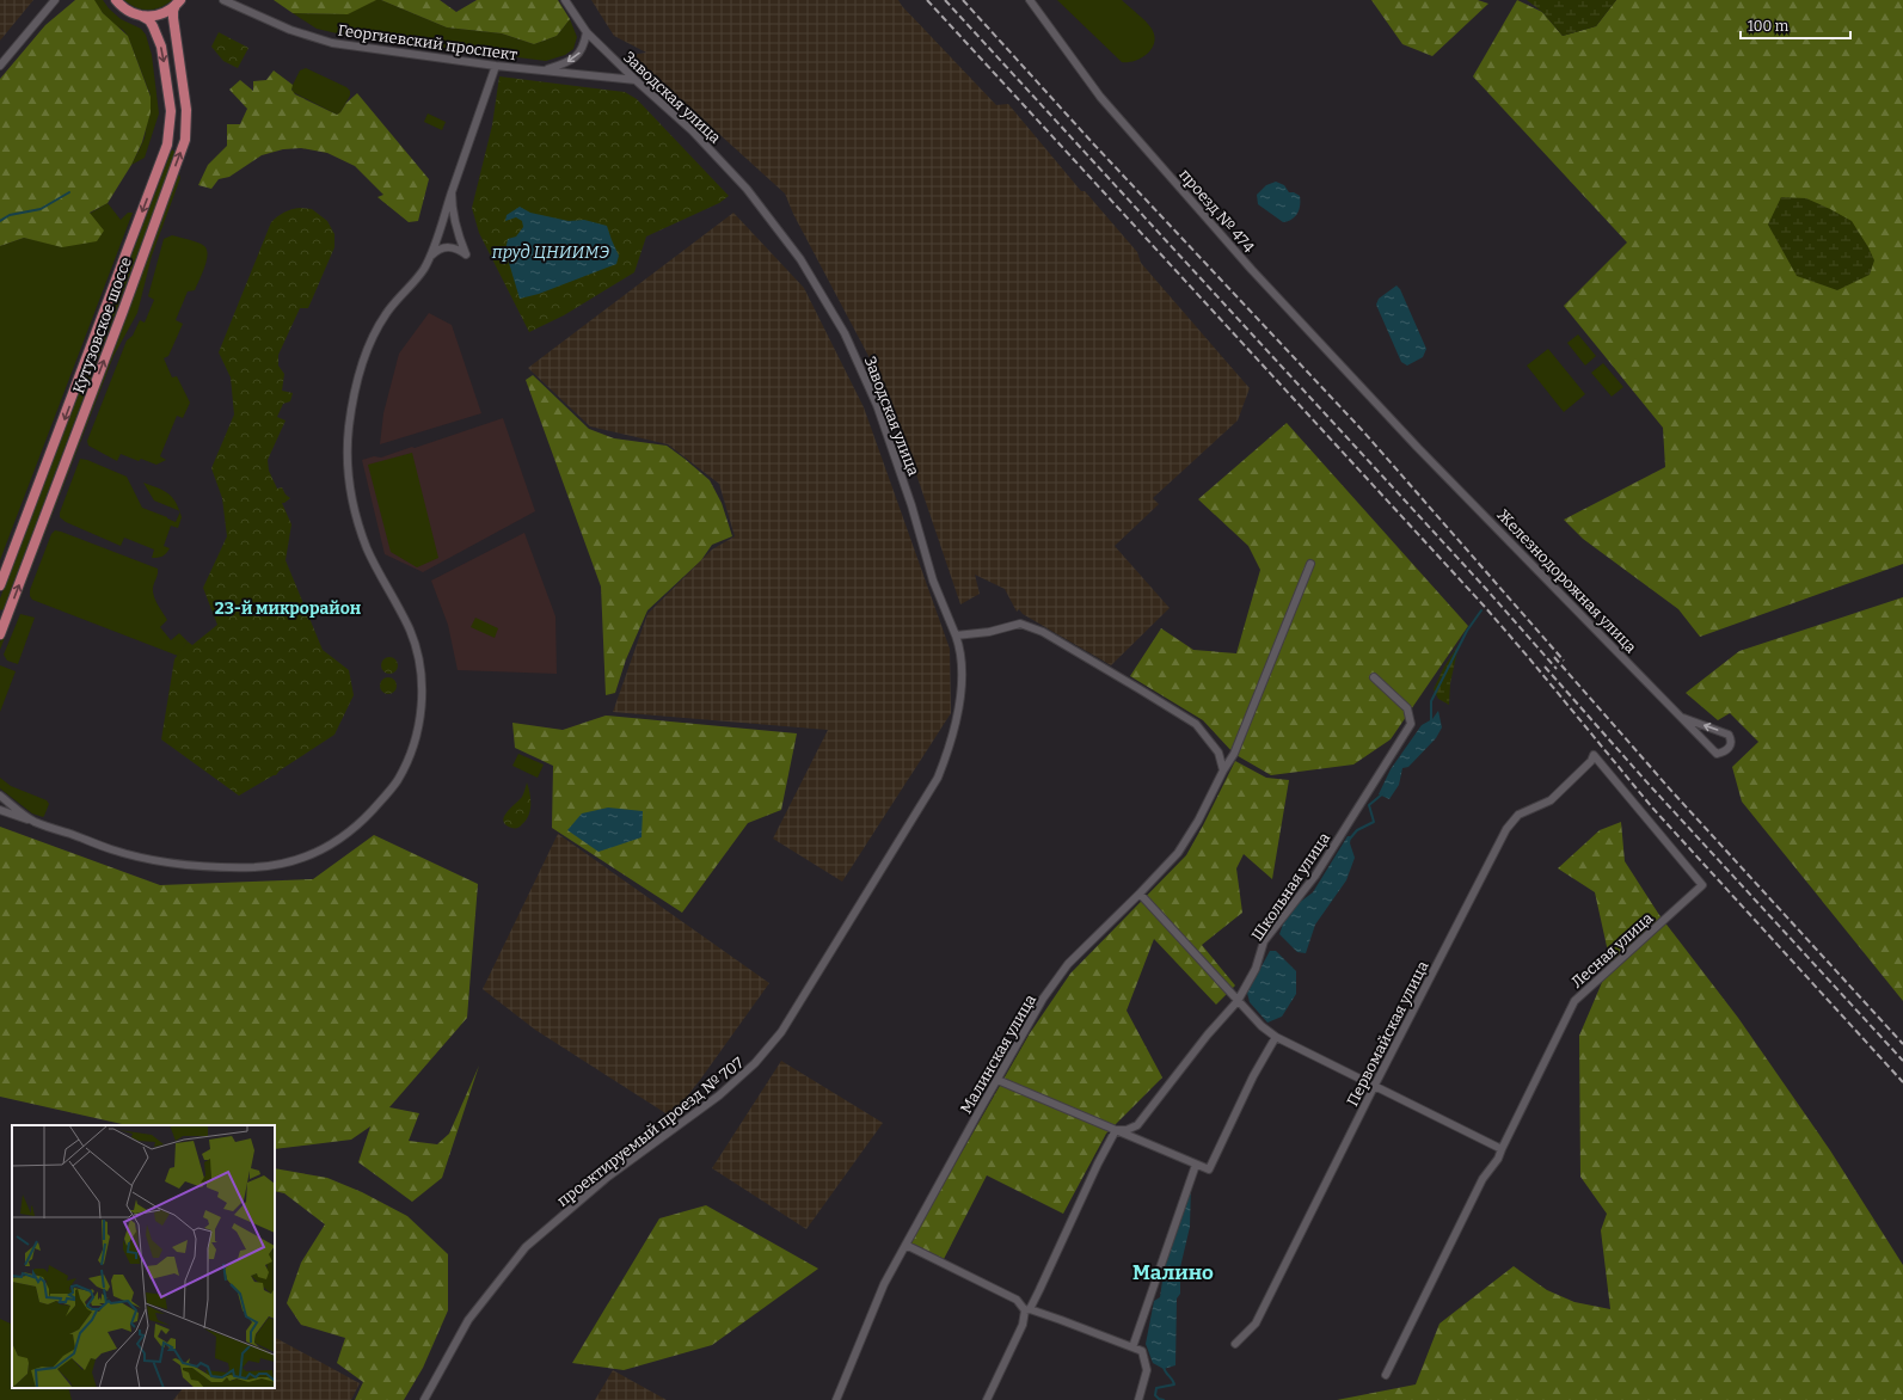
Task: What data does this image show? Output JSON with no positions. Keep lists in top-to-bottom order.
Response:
{
  "streets": {
    "main road": ["Кутузовское шоссе"],
    "street": [
      "Георгиевский проспект",
      "Заводская улица",
      "проезд № 474",
      "Железнодорожная улица",
      "Школьная улица",
      "Лесная улица",
      "Первомайская улица",
      "Малинская улица",
      "проектируемый проезд № 707"
    ]
  },
  "crossings": [
    ["Георгиевский проспект", "Заводская улица"],
    ["Заводская улица", "проектируемый проезд № 707"],
    ["проезд № 474", "Железнодорожная улица"],
    ["Лесная улица", "Первомайская улица"]
  ],
  "districts": ["23-й микрорайон", "Малино"],
  "water": ["пруд ЦНИИМЭ"],
  "scale_bar": "100 m"
}
